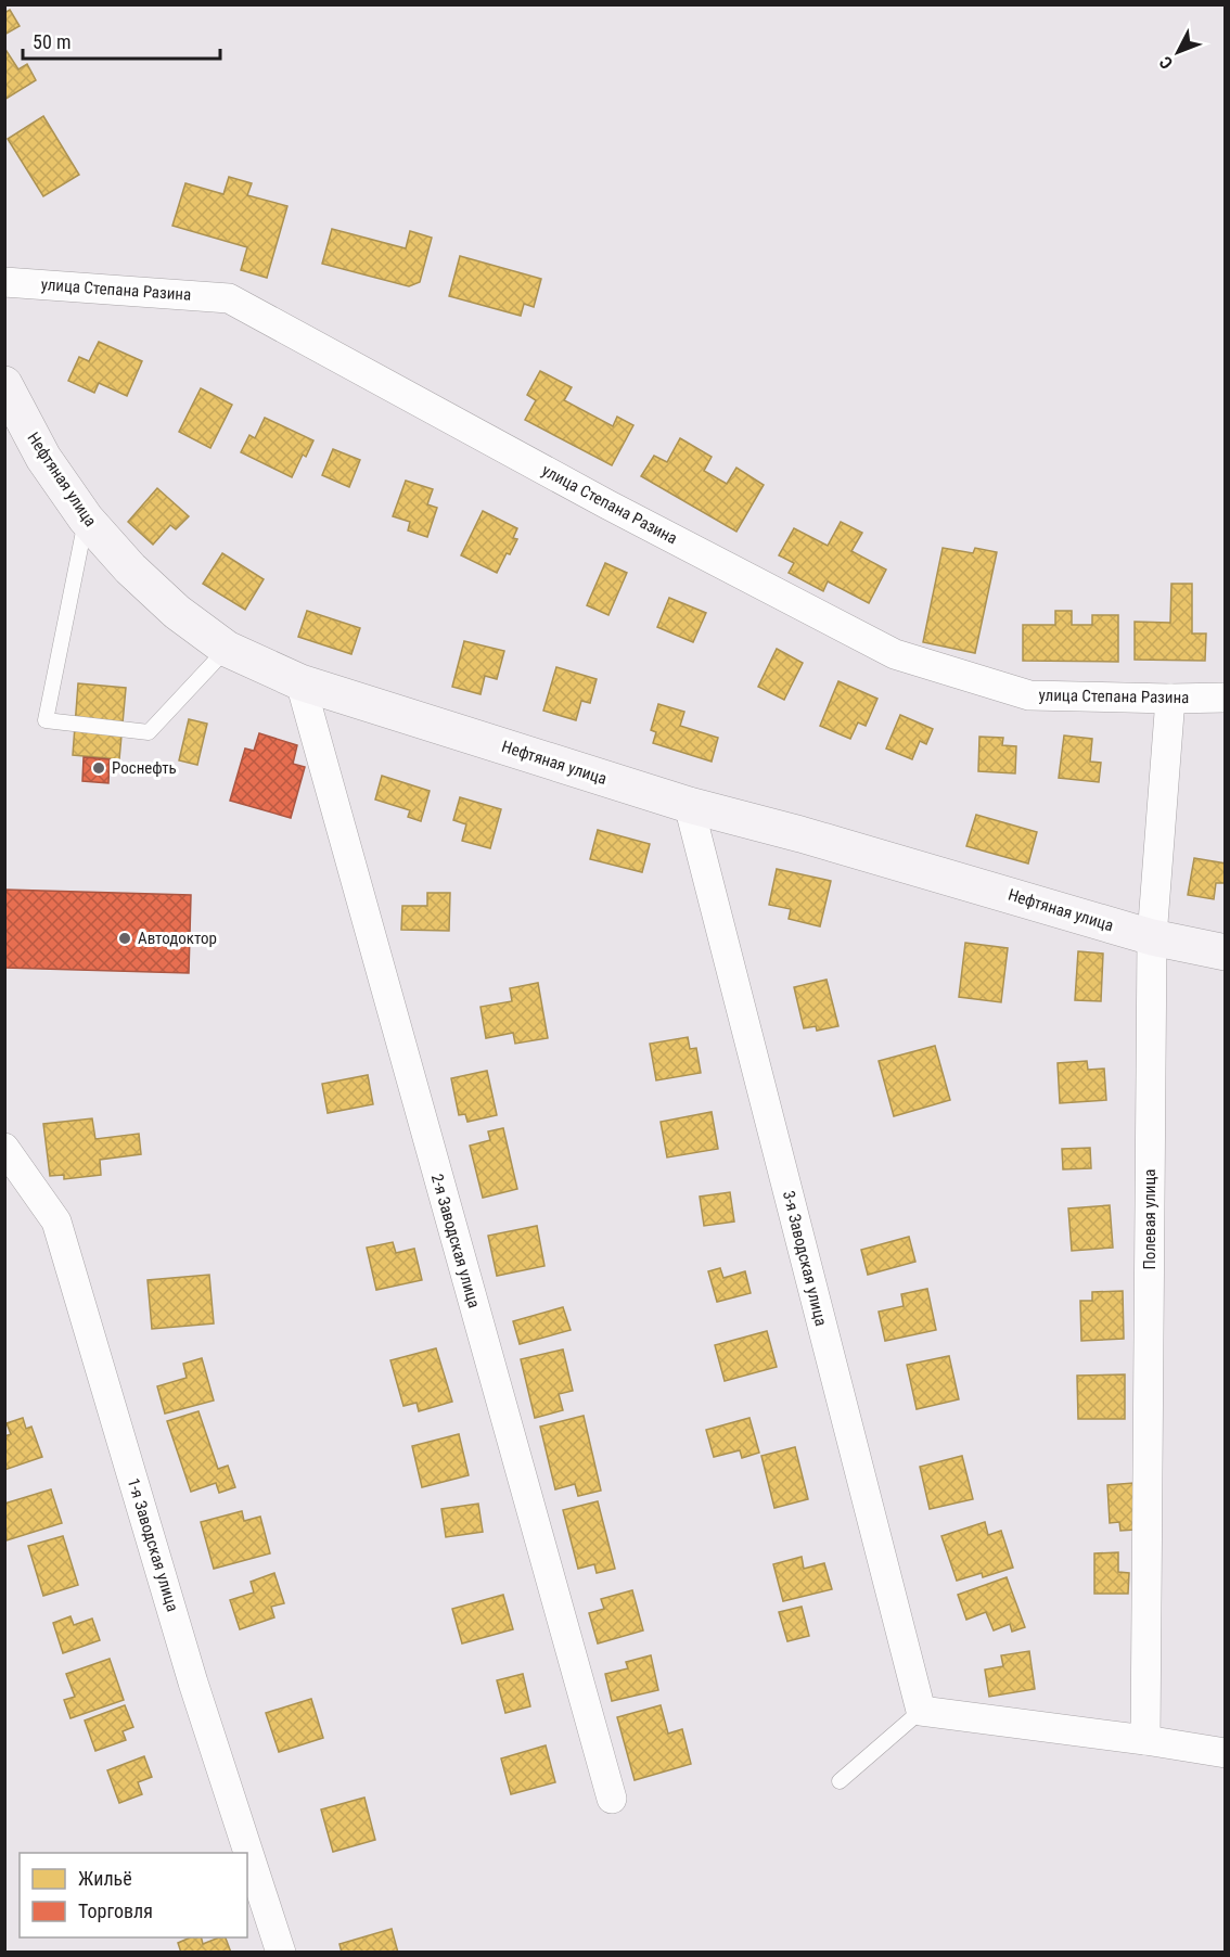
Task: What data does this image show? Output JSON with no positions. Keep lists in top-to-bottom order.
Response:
{
  "streets": {
    "main road": ["Нефтяная улица"],
    "street": [
      "улица Степана Разина",
      "Полевая улица",
      "2-я Заводская улица",
      "3-я Заводская улица",
      "1-я Заводская улица"
    ]
  },
  "crossings": [
    ["улица Степана Разина", "Полевая улица"],
    ["Нефтяная улица", "Полевая улица"],
    ["Нефтяная улица", "2-я Заводская улица"],
    ["Нефтяная улица", "3-я Заводская улица"]
  ],
  "places": ["Роснефть", "Автодоктор"],
  "legend": ["Жильё", "Торговля"],
  "scale_bar": "50 m",
  "north": "bottom left"
}
